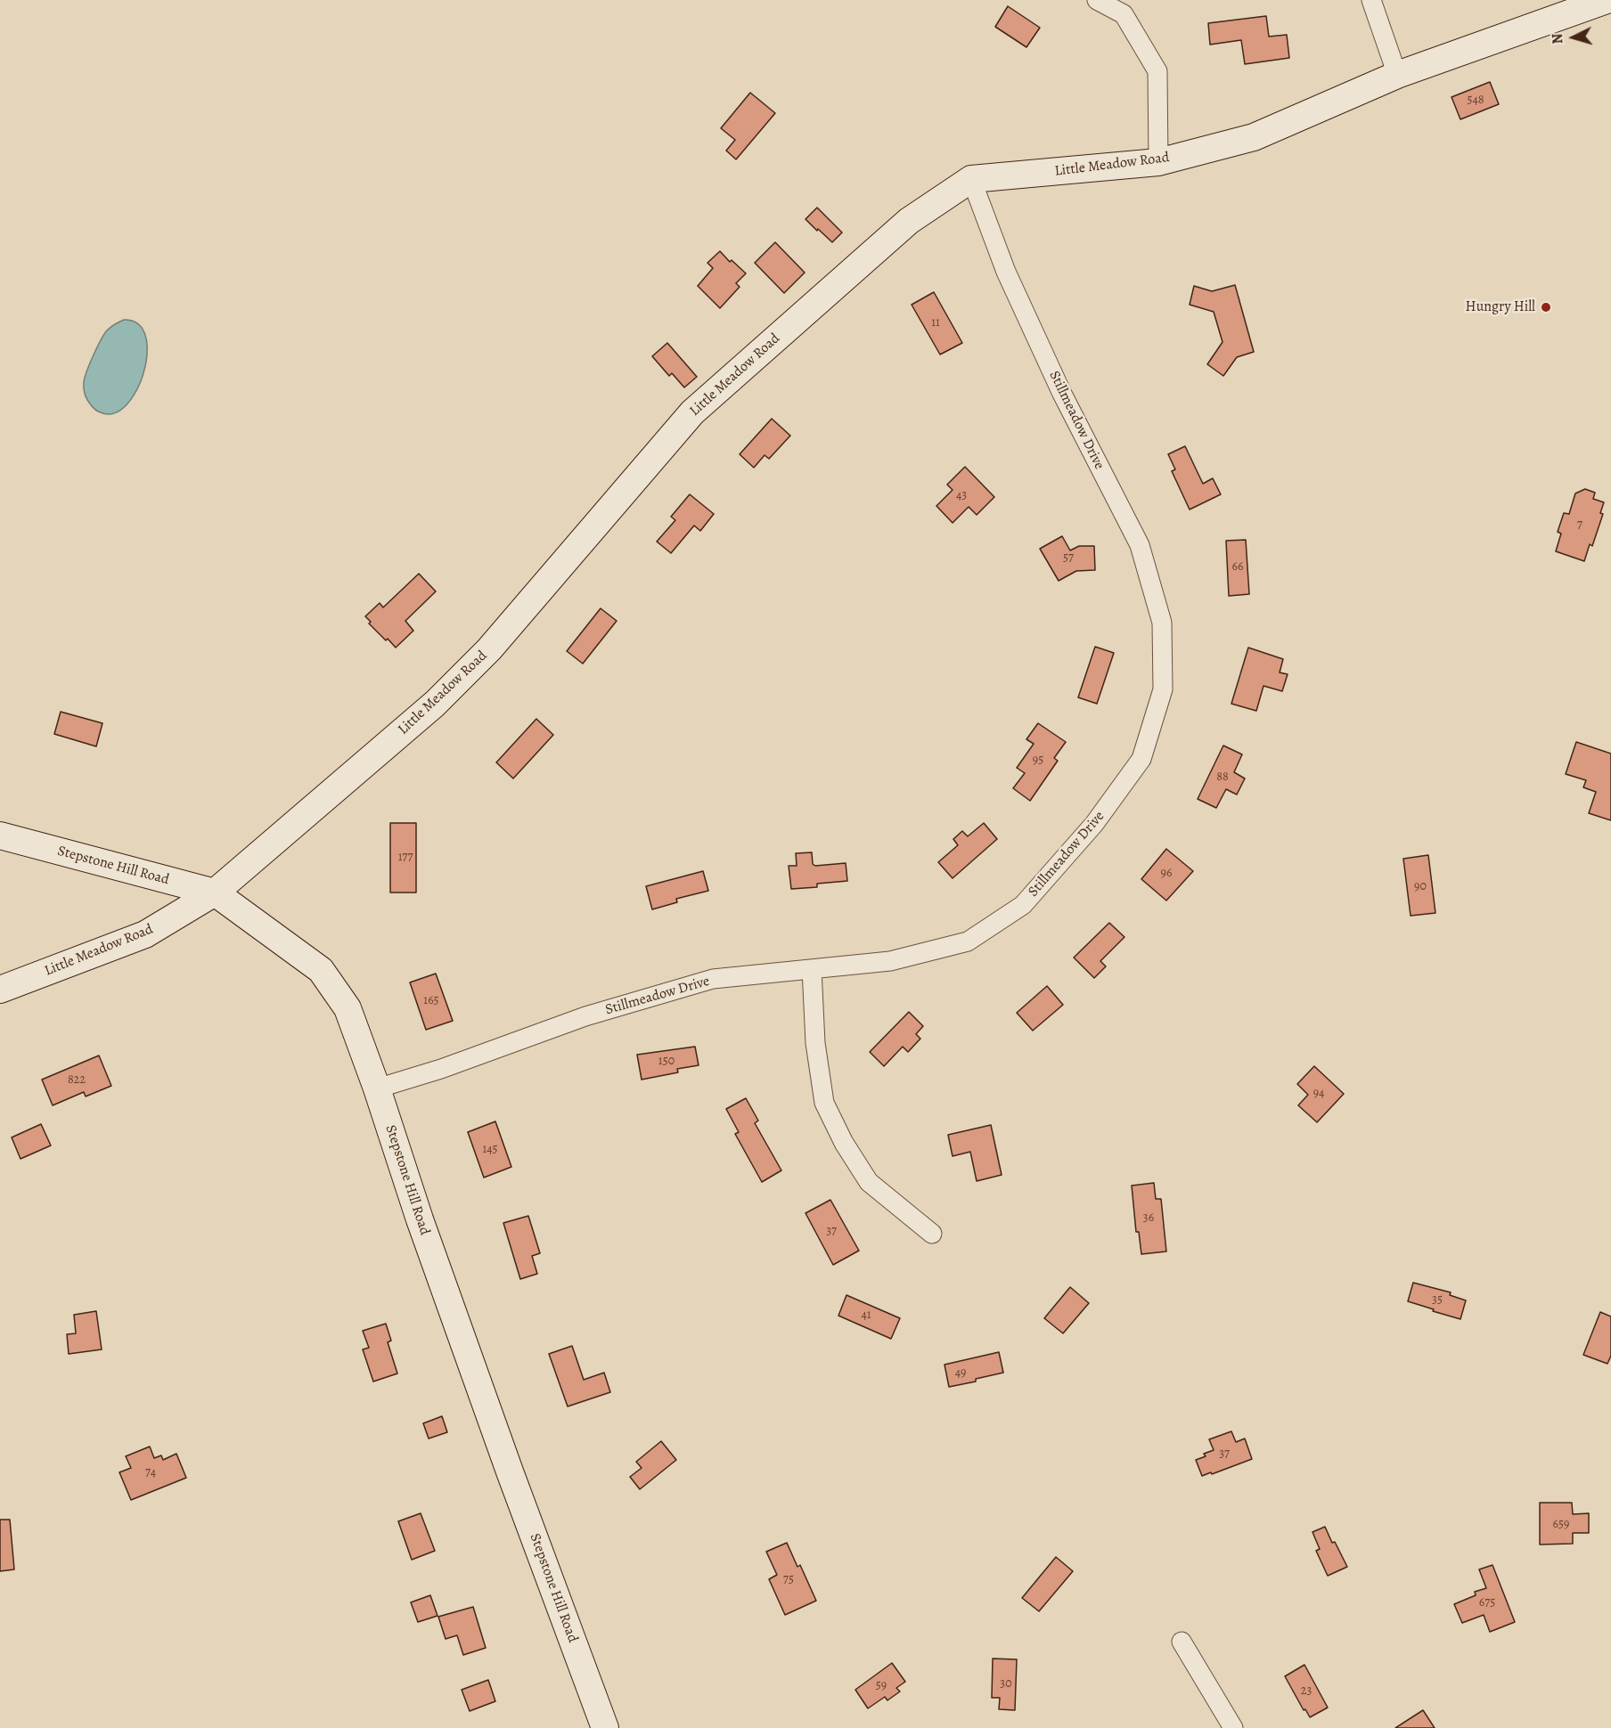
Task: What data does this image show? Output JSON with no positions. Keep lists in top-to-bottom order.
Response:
{
  "streets": {
    "street": ["Little Meadow Road", "Stillmeadow Drive", "Stepstone Hill Road"]
  },
  "crossings": [
    ["Little Meadow Road", "Stillmeadow Drive"],
    ["Little Meadow Road", "Stepstone Hill Road"],
    ["Stillmeadow Drive", "Stepstone Hill Road"]
  ],
  "places": ["Hungry Hill"],
  "house_numbers": [
    "548",
    "11",
    "43",
    "7",
    "57",
    "66",
    "95",
    "88",
    "177",
    "96",
    "90",
    "165",
    "150",
    "822",
    "94",
    "145",
    "36",
    "37",
    "35",
    "41",
    "49",
    "37",
    "74",
    "659",
    "75",
    "675",
    "30",
    "59",
    "23"
  ],
  "north": "left"
}
